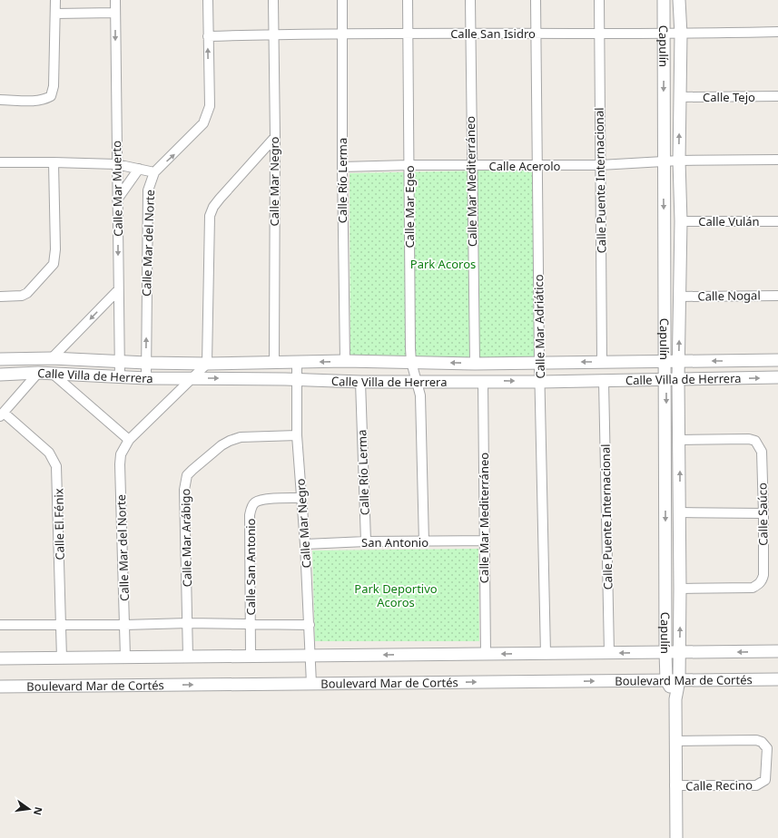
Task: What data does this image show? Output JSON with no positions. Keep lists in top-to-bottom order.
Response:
{
  "streets": {
    "street": [
      "Calle San Isidro",
      "Capulín",
      "Calle Tejo",
      "Calle Acerolo",
      "Calle Río Lerma",
      "Calle Puente Internacional",
      "Calle Mar Negro",
      "Calle Mar Mediterráneo",
      "Calle Mar Muerto",
      "Calle Mar Egeo",
      "Calle Vulán",
      "Calle Mar del Norte",
      "Calle Nogal",
      "Calle Mar Adriático",
      "Calle Villa de Herrera",
      "Calle Saúco",
      "Calle El Fénix",
      "Calle Mar Arábigo",
      "San Antonio",
      "Calle San Antonio",
      "Boulevard Mar de Cortés",
      "Calle Recino"
    ]
  },
  "crossings": [
    ["Calle San Isidro", "Capulín"],
    ["Calle San Isidro", "Calle Río Lerma"],
    ["Calle San Isidro", "Calle Puente Internacional"],
    ["Calle San Isidro", "Calle Mar Negro"],
    ["Calle San Isidro", "Calle Mar Mediterráneo"],
    ["Calle San Isidro", "Calle Mar Egeo"],
    ["Calle San Isidro", "Calle Mar del Norte"],
    ["Calle San Isidro", "Calle Mar Adriático"],
    ["Capulín", "Calle Tejo"],
    ["Capulín", "Calle Acerolo"],
    ["Capulín", "Calle Vulán"],
    ["Capulín", "Calle Nogal"],
    ["Capulín", "Calle Villa de Herrera"],
    ["Capulín", "Calle Saúco"],
    ["Capulín", "Boulevard Mar de Cortés"],
    ["Capulín", "Calle Recino"],
    ["Calle Acerolo", "Calle Río Lerma"],
    ["Calle Acerolo", "Calle Puente Internacional"],
    ["Calle Acerolo", "Calle Mar Mediterráneo"],
    ["Calle Acerolo", "Calle Mar Egeo"],
    ["Calle Acerolo", "Calle Mar Adriático"],
    ["Calle Río Lerma", "Calle Villa de Herrera"],
    ["Calle Río Lerma", "San Antonio"],
    ["Calle Puente Internacional", "Calle Villa de Herrera"],
    ["Calle Mar Negro", "Calle Villa de Herrera"],
    ["Calle Mar Negro", "Calle Mar Arábigo"],
    ["Calle Mar Negro", "San Antonio"],
    ["Calle Mar Negro", "Calle San Antonio"],
    ["Calle Mar Negro", "Boulevard Mar de Cortés"],
    ["Calle Mar Mediterráneo", "Calle Villa de Herrera"],
    ["Calle Mar Mediterráneo", "San Antonio"],
    ["Calle Mar Muerto", "Calle Villa de Herrera"],
    ["Calle Mar Egeo", "Calle Villa de Herrera"],
    ["Calle Mar Egeo", "San Antonio"],
    ["Calle Mar del Norte", "Calle Villa de Herrera"],
    ["Calle Mar Adriático", "Calle Villa de Herrera"]
  ],
  "one_way": ["Calle Mar Muerto"],
  "parks": ["Park Acoros", "Park Deportivo Acoros"],
  "north": "right"
}
